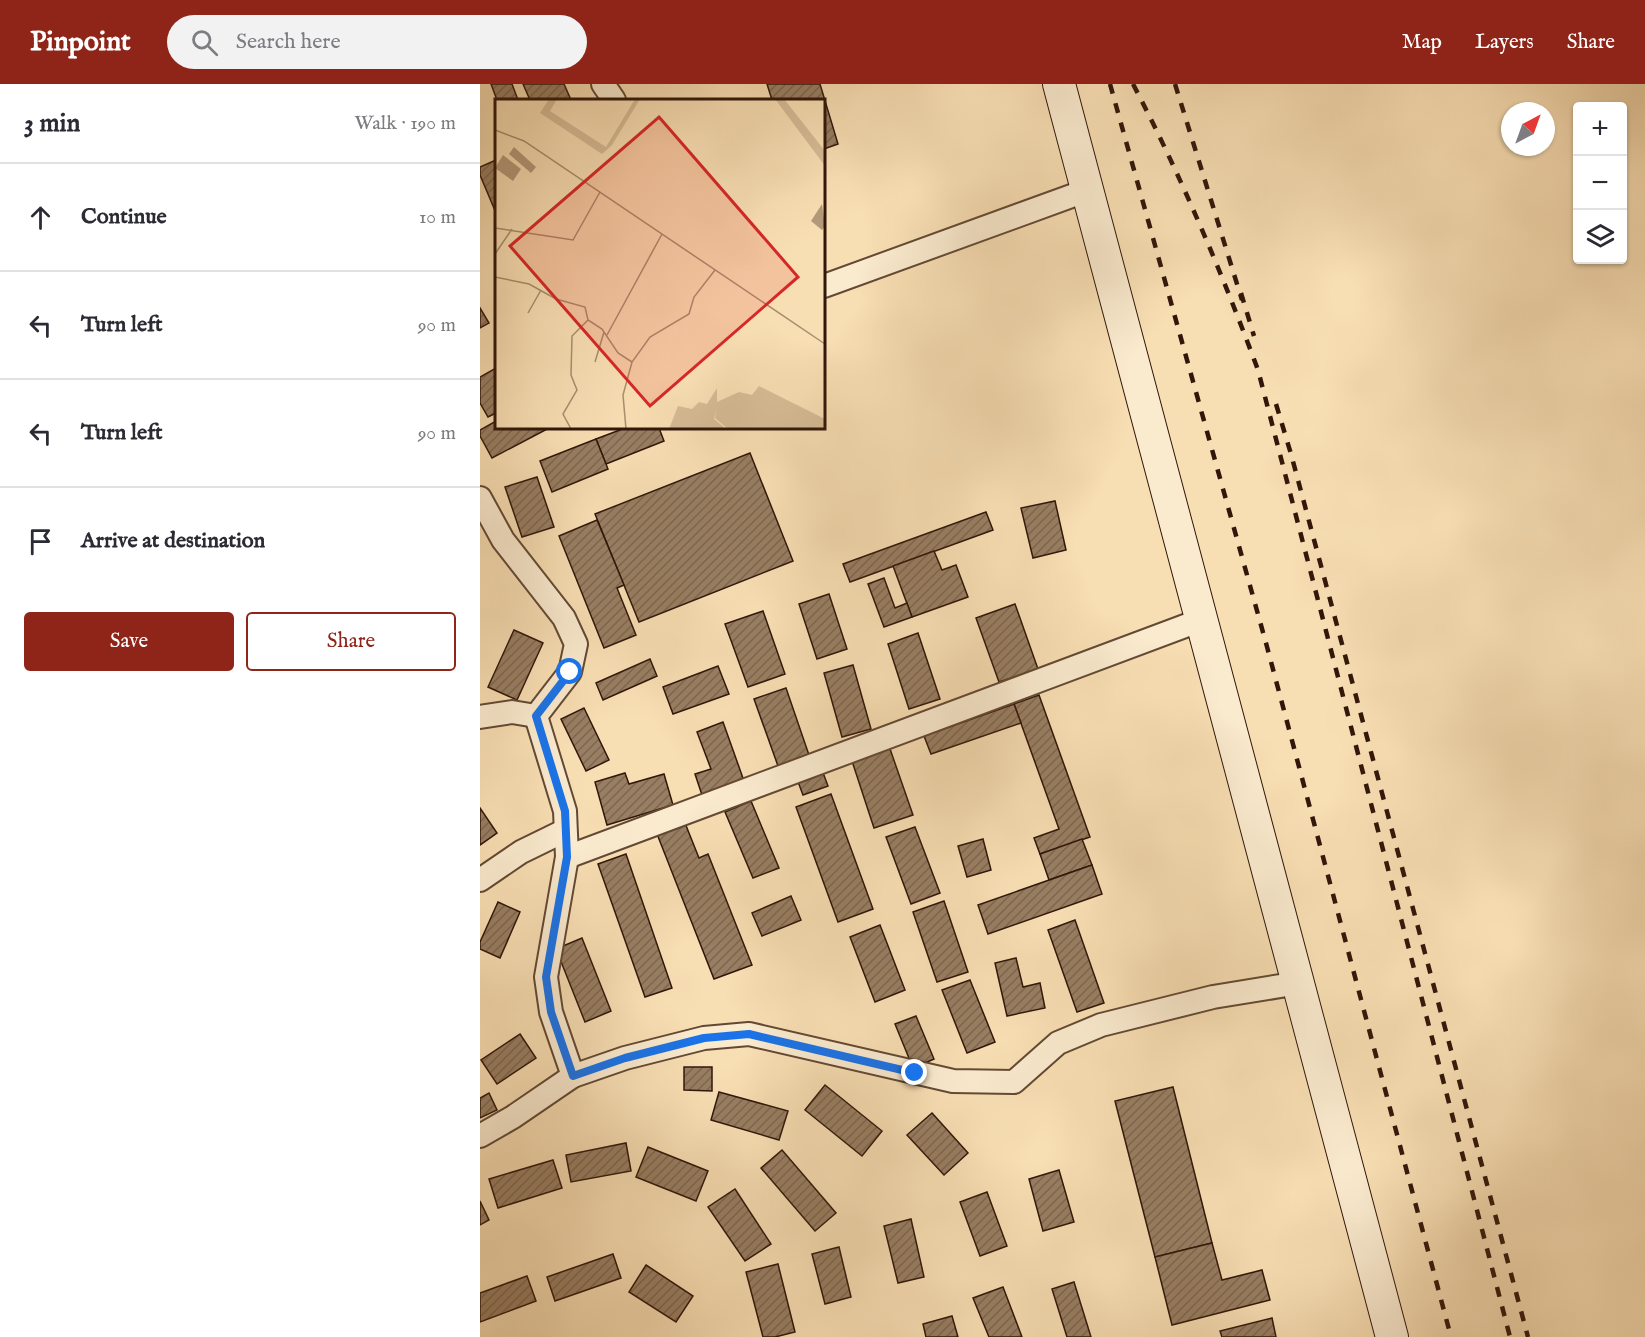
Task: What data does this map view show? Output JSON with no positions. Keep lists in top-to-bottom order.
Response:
{
  "north": "top right",
  "page": {
    "header": "Pinpoint",
    "search": "Search here",
    "nav": ["Map", "Layers", "Share"],
    "heading": ["3 min", "Walk · 190 m"],
    "map_buttons": ["+", "−"],
    "list": [
      ["Continue", "10 m"],
      ["Turn left", "90 m"],
      ["Turn left", "90 m"],
      "Arrive at destination"
    ],
    "buttons": ["Save", "Share"]
  }
}
